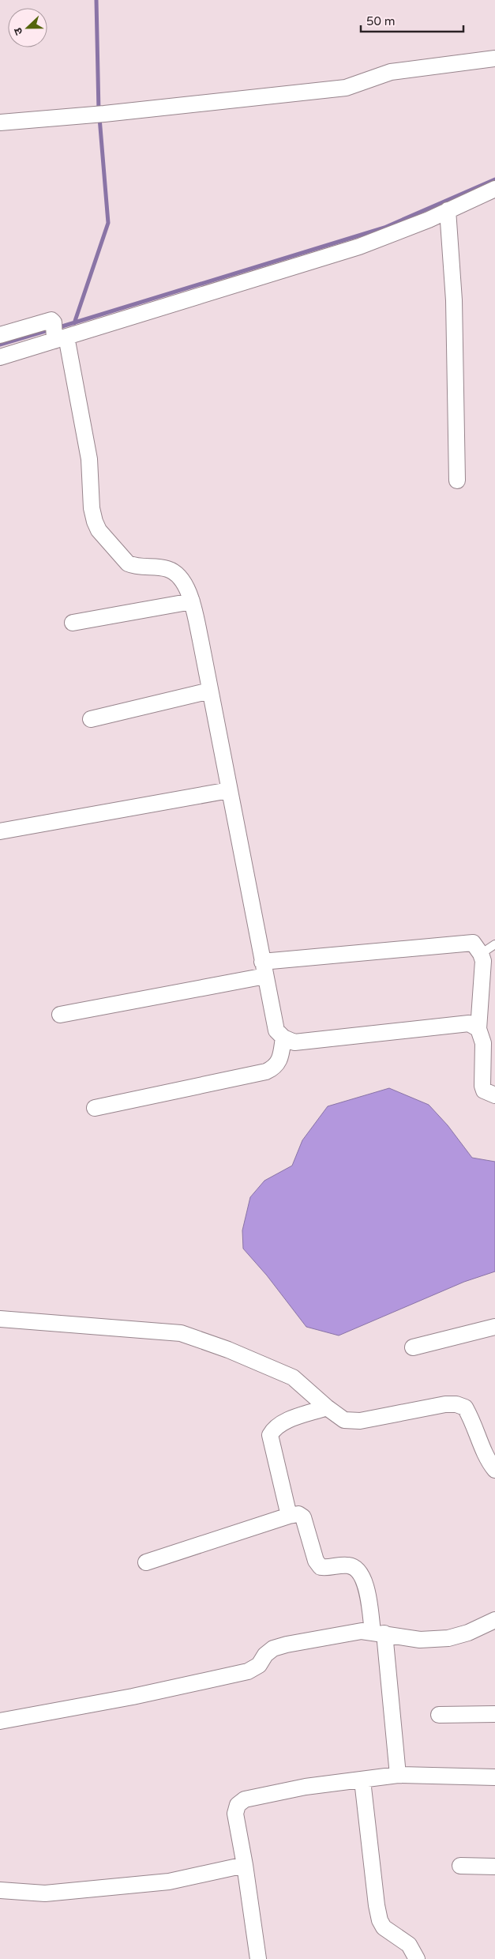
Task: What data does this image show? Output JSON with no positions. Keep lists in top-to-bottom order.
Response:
{
  "scale_bar": "50 m",
  "north": "left"
}
